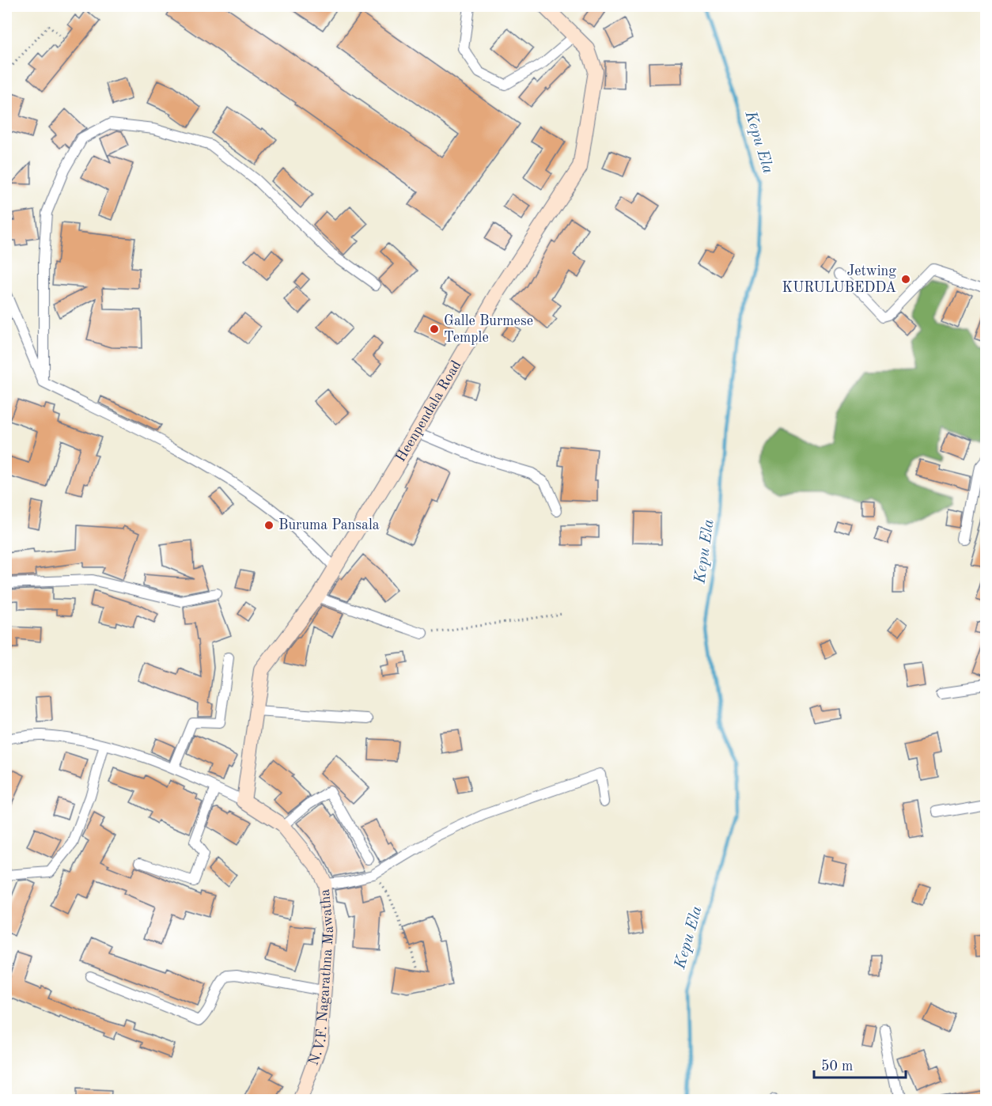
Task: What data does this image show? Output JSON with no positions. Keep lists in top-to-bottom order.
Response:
{
  "streets": {
    "street": ["Heenpendala Road", "N.V.F. Nagarathna Mawatha"]
  },
  "crossings": [
    ["Heenpendala Road", "N.V.F. Nagarathna Mawatha"]
  ],
  "water": ["Kepu Ela"],
  "places": ["Jetwing KURULUBEDDA", "Galle Burmese Temple", "Buruma Pansala"],
  "scale_bar": "50 m"
}
